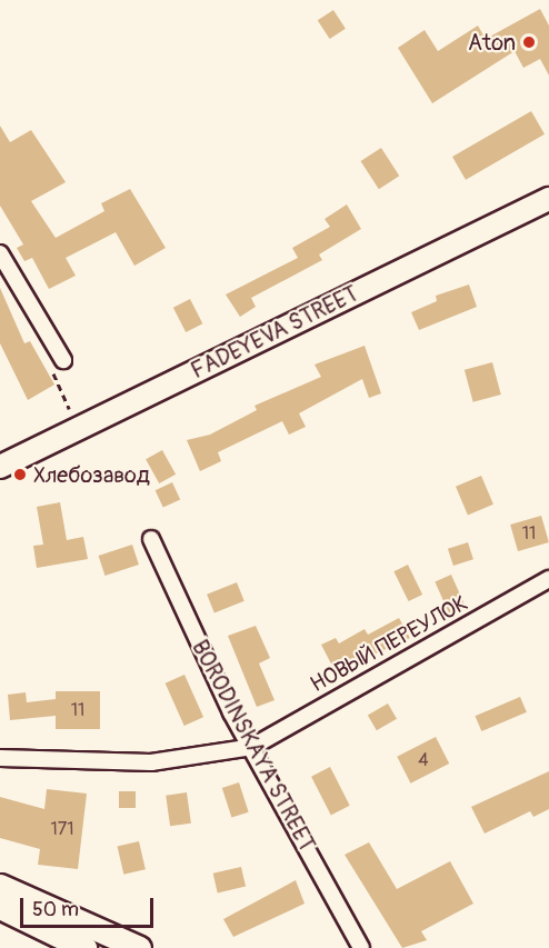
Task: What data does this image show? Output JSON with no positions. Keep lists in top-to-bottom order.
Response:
{
  "streets": {
    "main road": ["FADEYEVA STREET"],
    "street": ["НОВЫЙ ПЕРЕУЛОК", "BORODINSKAYA STREET"]
  },
  "crossings": [
    ["НОВЫЙ ПЕРЕУЛОК", "BORODINSKAYA STREET"]
  ],
  "places": ["Aton", "Хлебозавод"],
  "house_numbers": [
    "11",
    "11",
    "4",
    "171"
  ],
  "scale_bar": "50 m"
}
